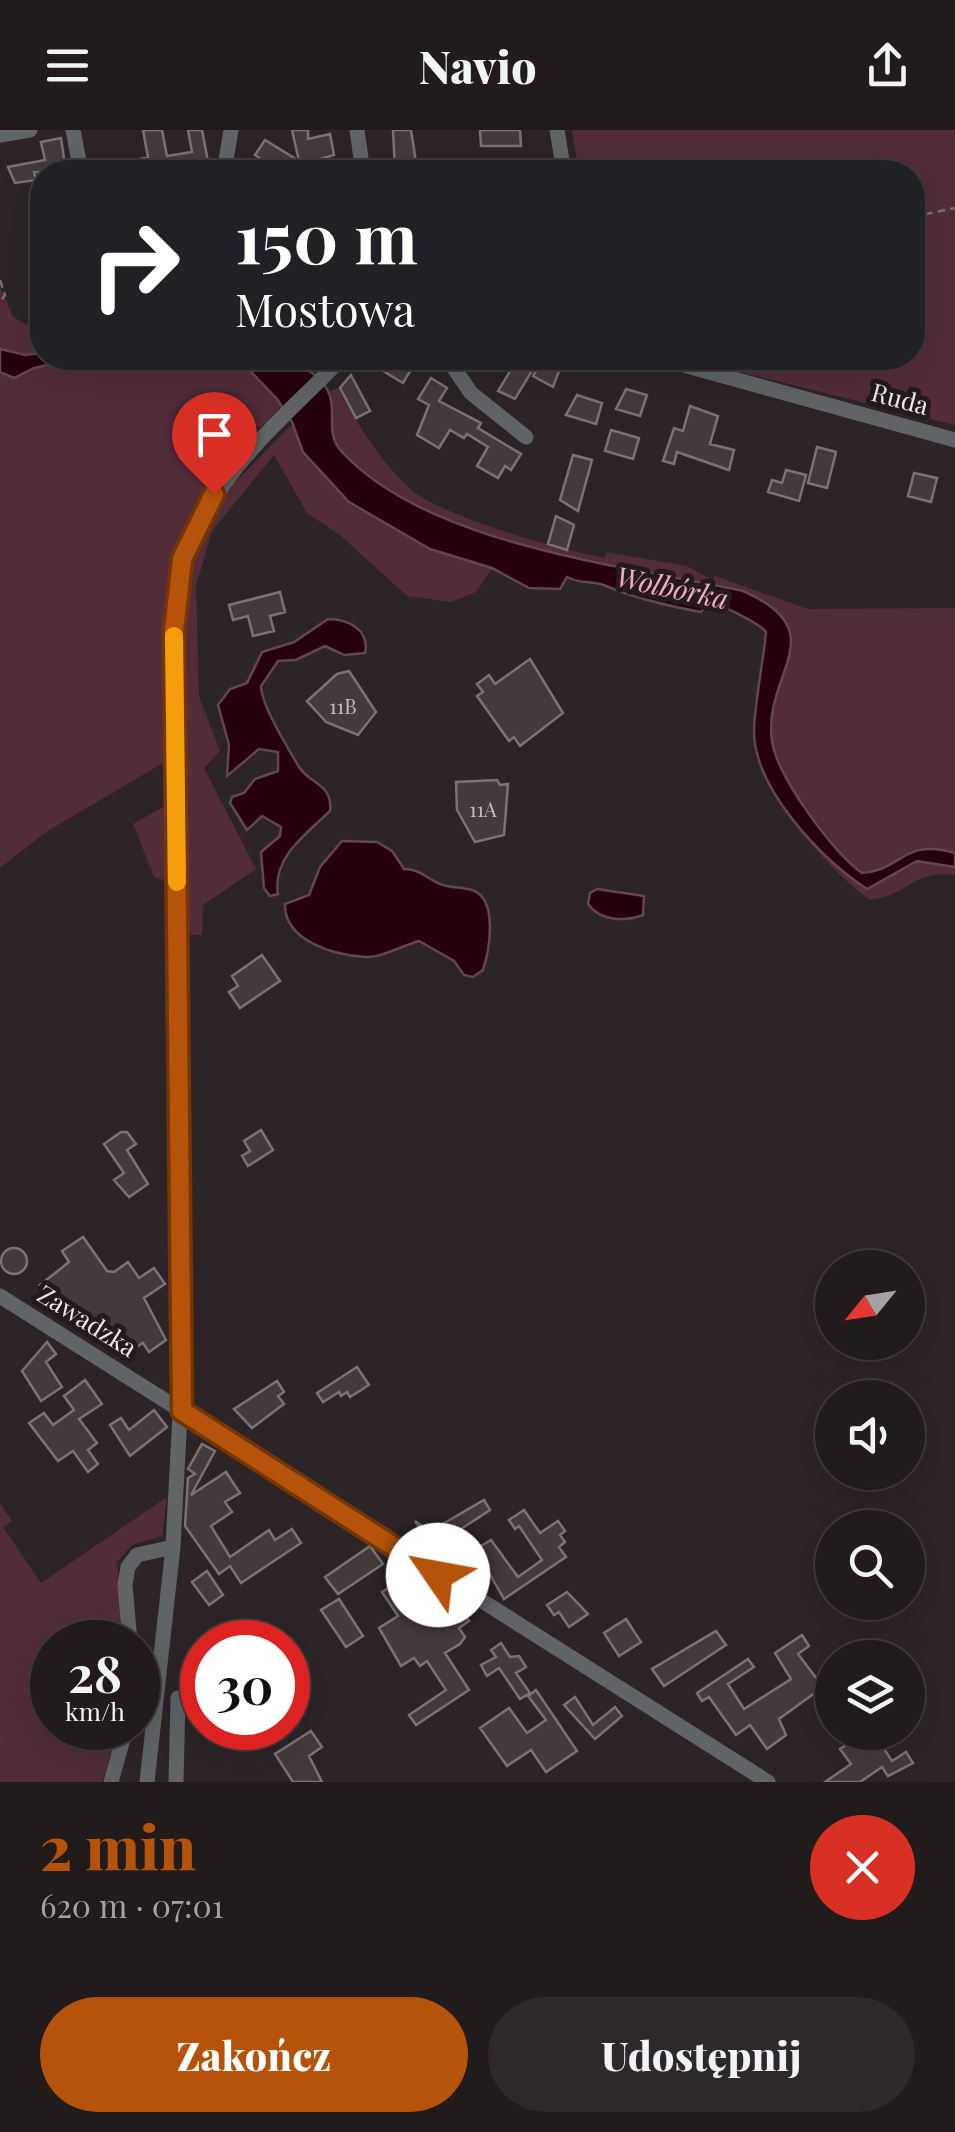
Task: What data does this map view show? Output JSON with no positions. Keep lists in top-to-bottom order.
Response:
{
  "streets": {
    "street": ["Ruda", "Zawadzka"]
  },
  "water": ["Wolbórka"],
  "house_numbers": ["11B", "11A"],
  "north": "bottom left",
  "page": {
    "header": "Navio",
    "turn": ["150 m", "Mostowa"],
    "speed": "28 km/h",
    "limit": "30",
    "heading": ["2 min", "620 m · 07:01"],
    "buttons": ["Zakończ", "Udostępnij"]
  }
}
